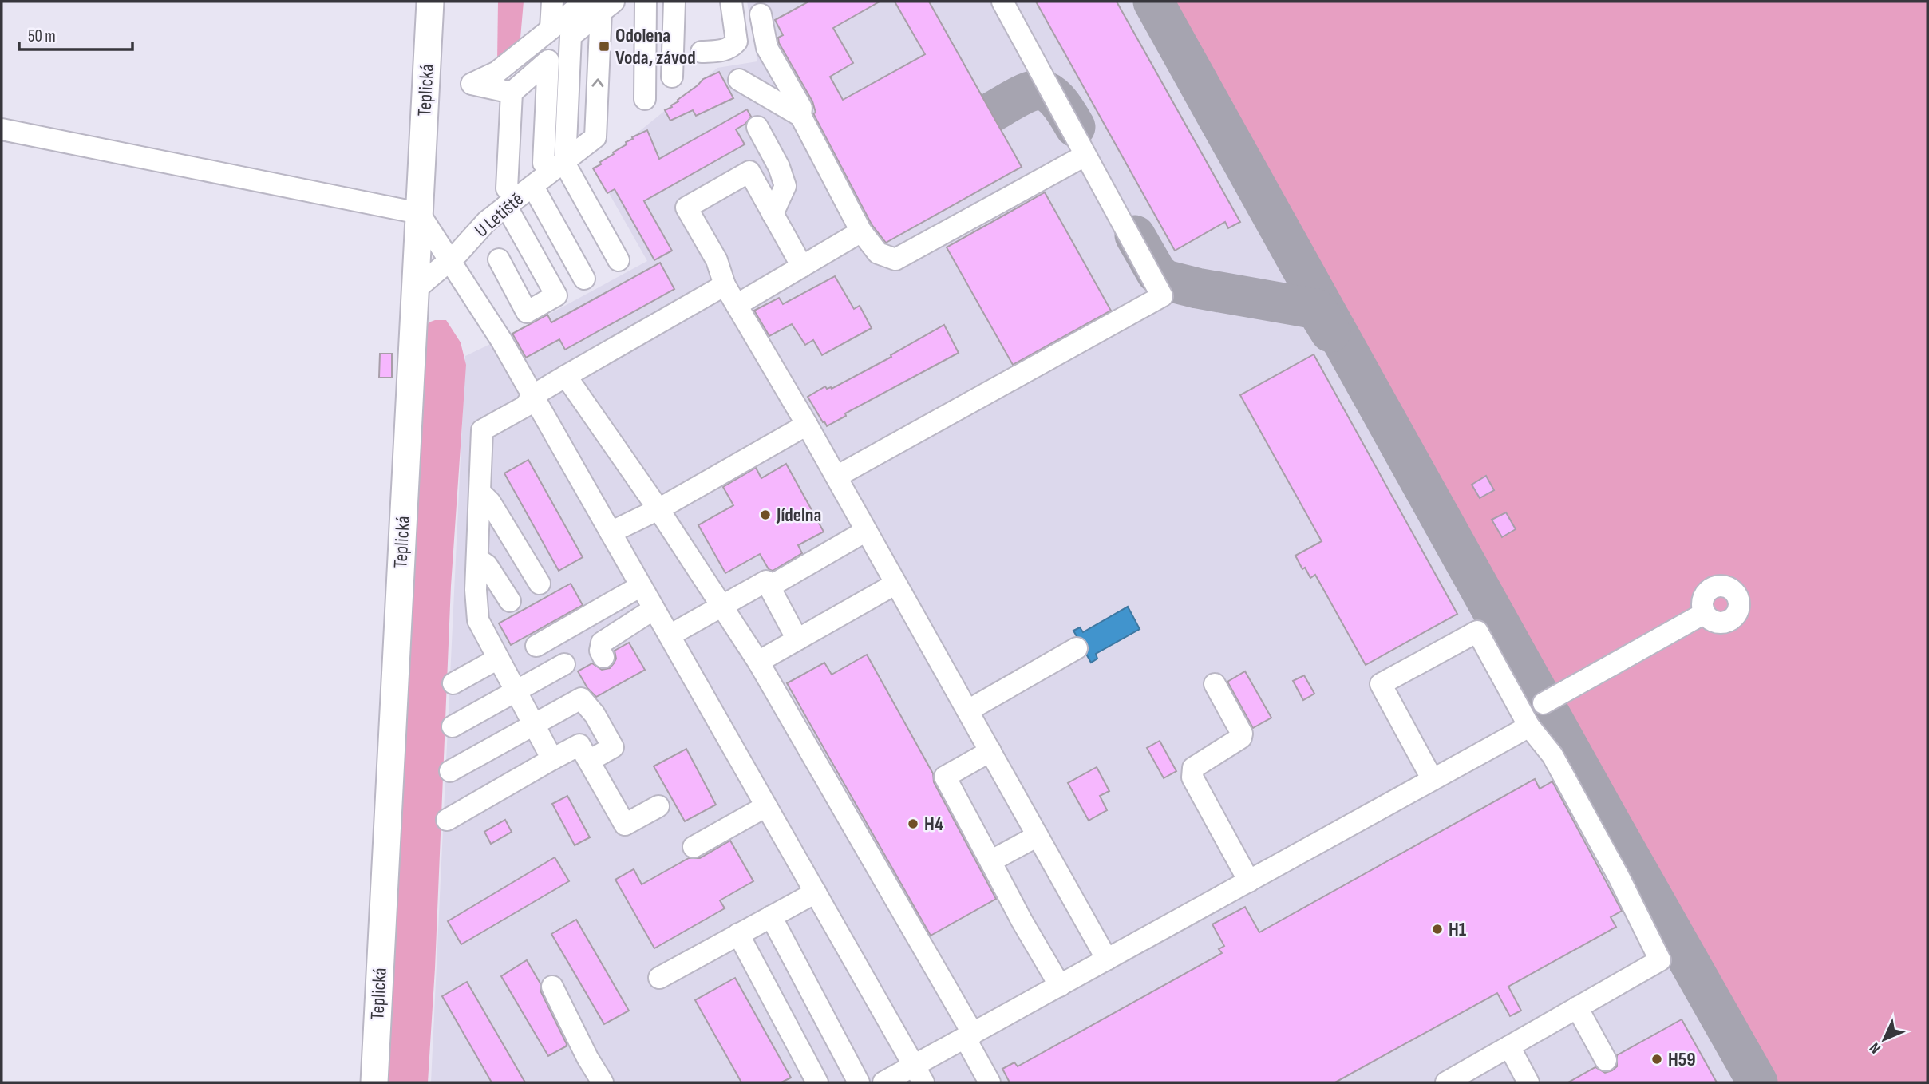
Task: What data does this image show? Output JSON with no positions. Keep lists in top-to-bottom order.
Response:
{
  "streets": {
    "main road": ["Teplická"],
    "street": ["U Letiště"]
  },
  "crossings": [
    ["Teplická", "U Letiště"]
  ],
  "places": {
    "transit": ["Odolena Voda, závod"],
    "other": [
      "Jídelna",
      "H4",
      "H1",
      "H59"
    ]
  },
  "scale_bar": "50 m",
  "north": "bottom left"
}
